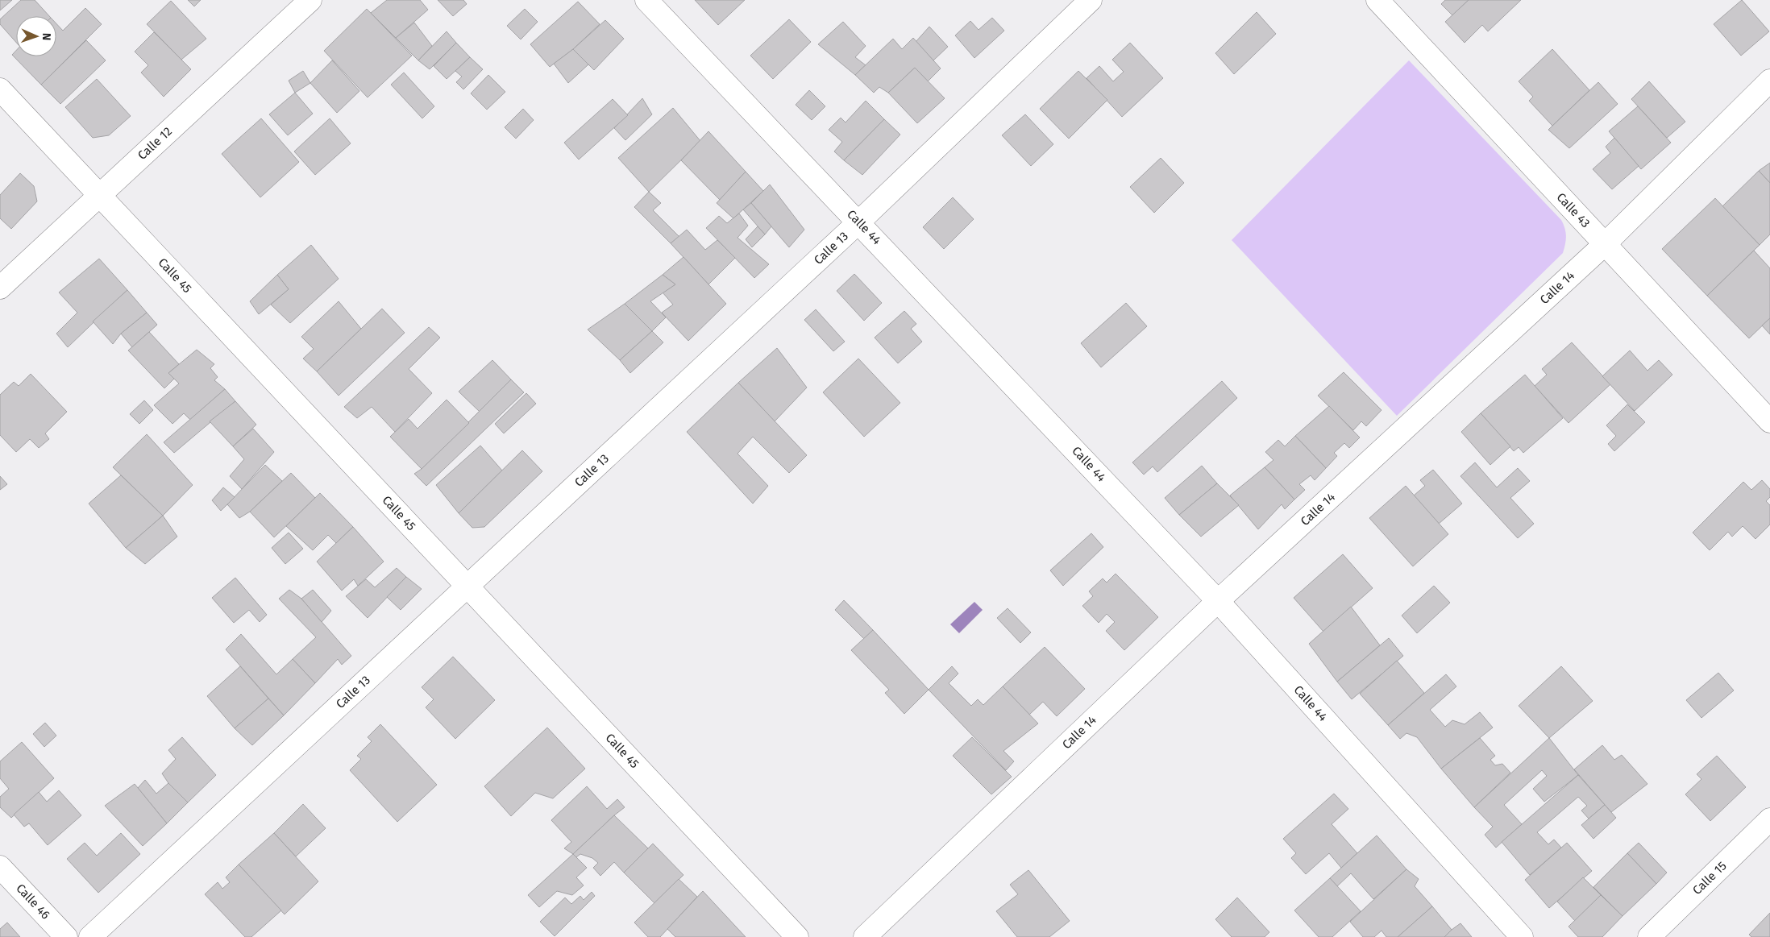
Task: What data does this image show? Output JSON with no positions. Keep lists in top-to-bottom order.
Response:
{
  "streets": {
    "street": [
      "Calle 12",
      "Calle 43",
      "Calle 44",
      "Calle 13",
      "Calle 45",
      "Calle 14",
      "Calle 15",
      "Calle 46"
    ]
  },
  "crossings": [
    ["Calle 12", "Calle 45"],
    ["Calle 43", "Calle 14"],
    ["Calle 44", "Calle 13"],
    ["Calle 44", "Calle 14"],
    ["Calle 13", "Calle 45"]
  ],
  "north": "right"
}
